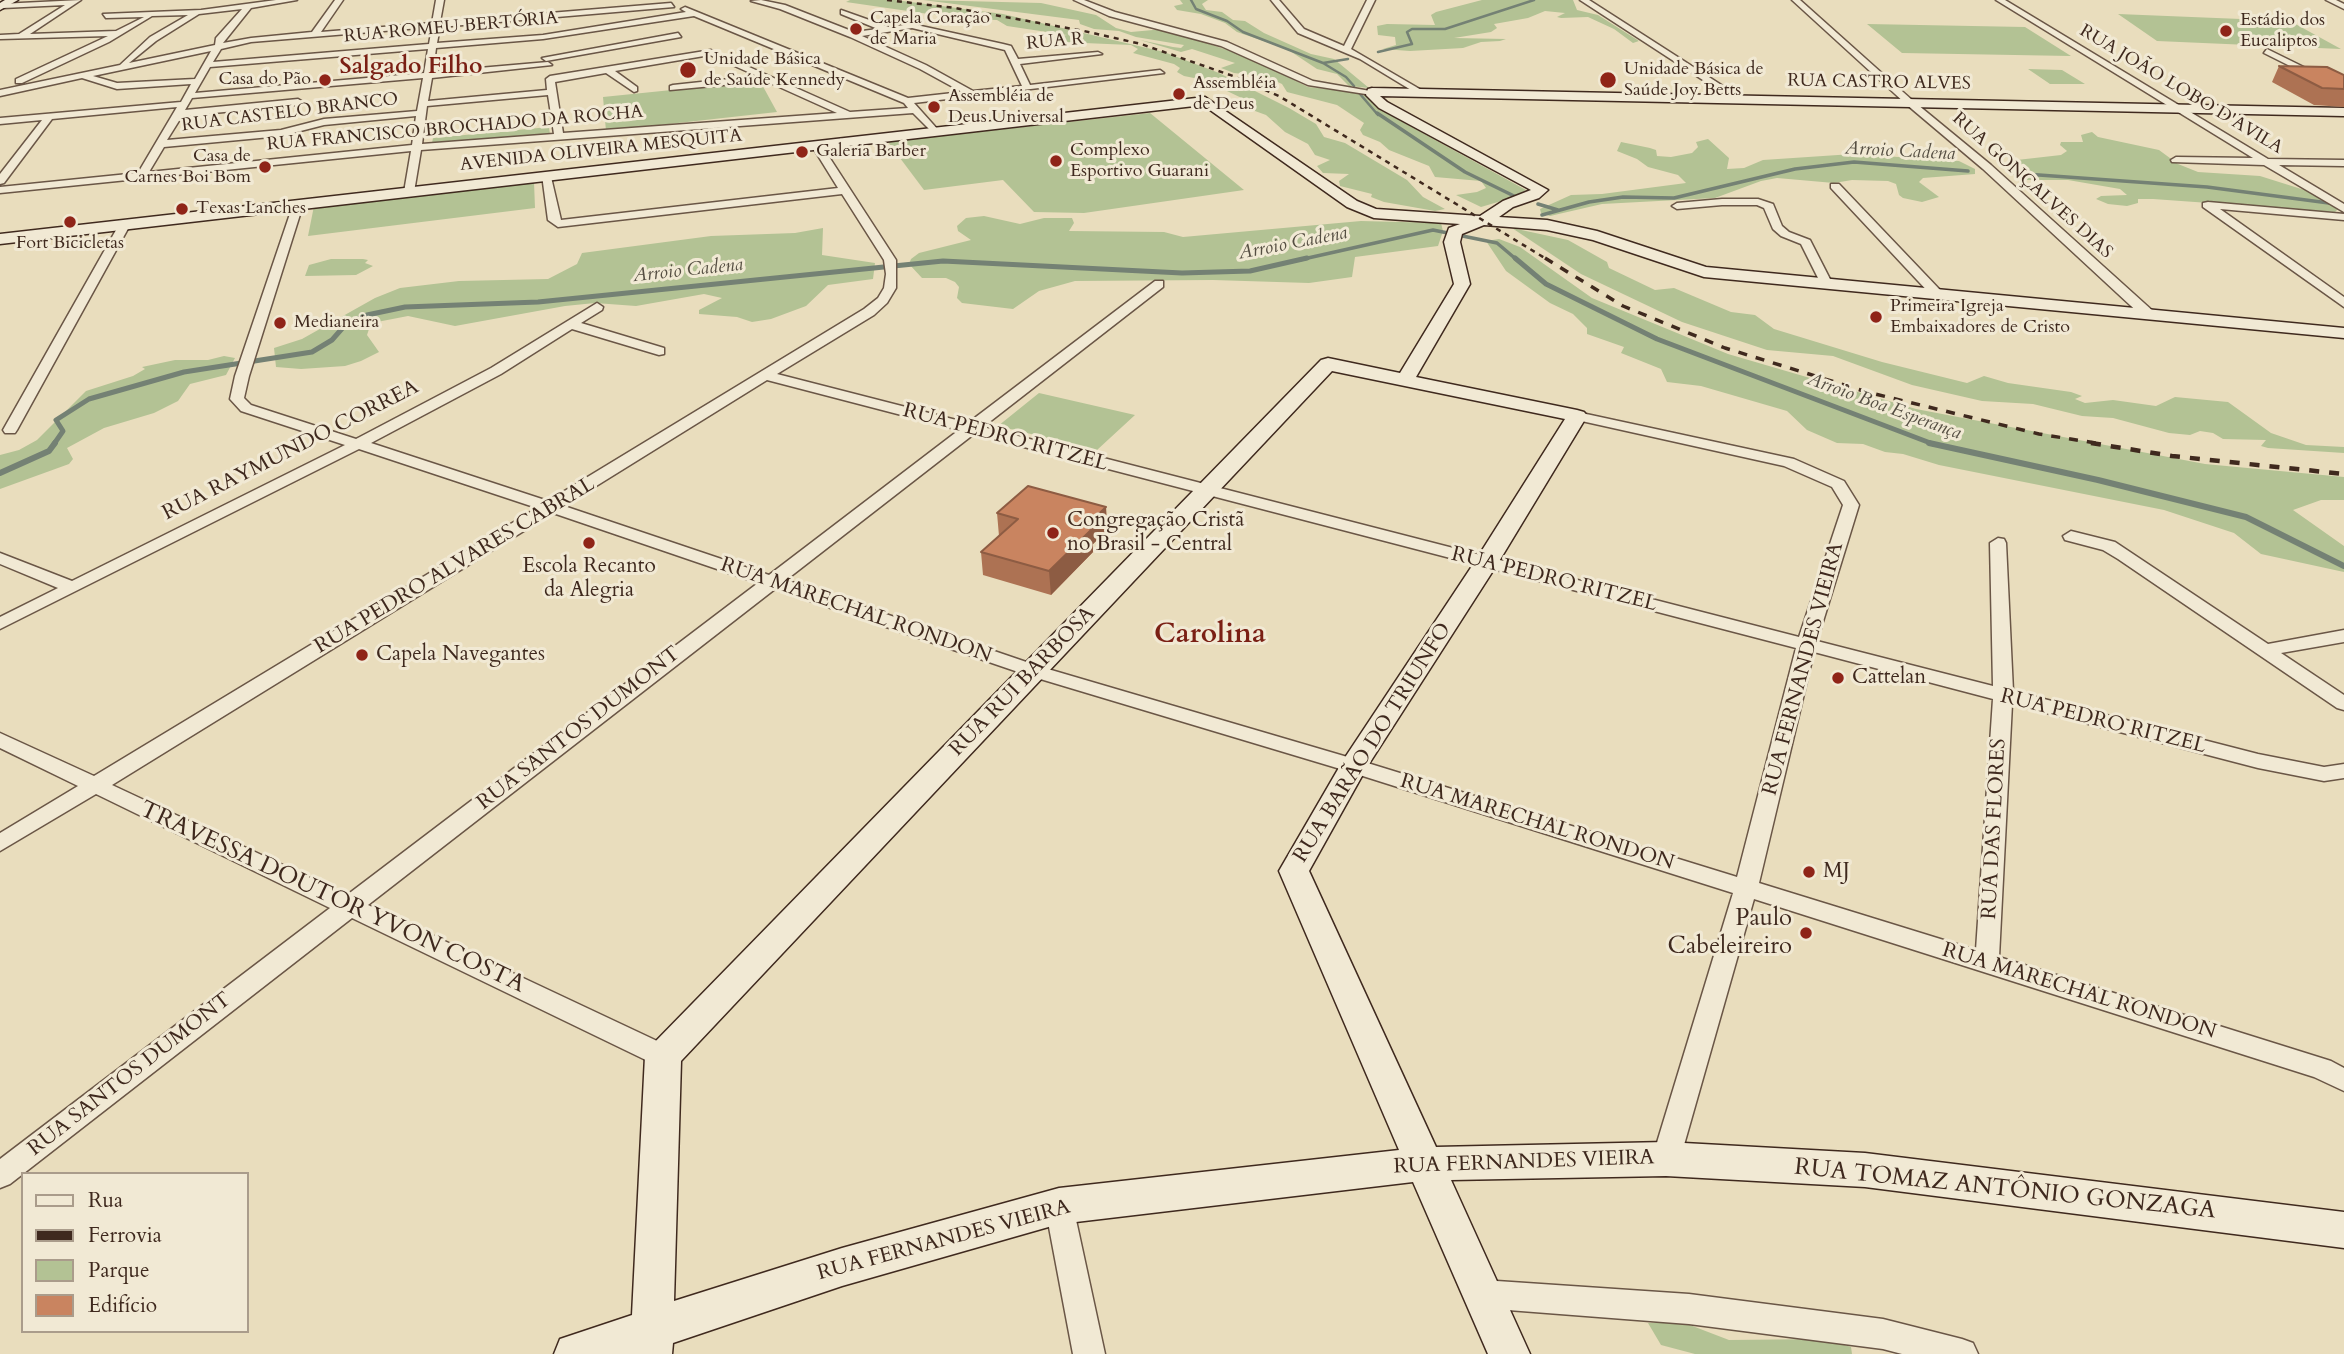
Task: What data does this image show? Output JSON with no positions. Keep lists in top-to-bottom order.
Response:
{
  "streets": {
    "street": [
      "RUA ROMEU BERTÓRIA",
      "RUA R",
      "RUA CASTRO ALVES",
      "RUA JOÃO LOBO D'AVILA",
      "RUA CASTELO BRANCO",
      "RUA FRANCISCO BROCHADO DA ROCHA",
      "AVENIDA OLIVEIRA MESQUITA",
      "RUA GONÇALVES DIAS",
      "RUA PEDRO RITZEL",
      "RUA RAYMUNDO CORREA",
      "RUA PEDRO ALVARES CABRAL",
      "RUA MARECHAL RONDON",
      "RUA FERNANDES VIEIRA",
      "RUA RUI BARBOSA",
      "RUA SANTOS DUMONT",
      "RUA BARÃO DO TRIUNFO",
      "RUA DAS FLORES",
      "TRAVESSA DOUTOR YVON COSTA",
      "RUA TOMAZ ANTÔNIO GONZAGA"
    ]
  },
  "crossings": [
    ["RUA CASTRO ALVES", "RUA JOÃO LOBO D'AVILA"],
    ["RUA CASTRO ALVES", "RUA GONÇALVES DIAS"],
    ["AVENIDA OLIVEIRA MESQUITA", "RUA MARECHAL RONDON"],
    ["RUA PEDRO RITZEL", "RUA PEDRO ALVARES CABRAL"],
    ["RUA PEDRO RITZEL", "RUA FERNANDES VIEIRA"],
    ["RUA PEDRO RITZEL", "RUA RUI BARBOSA"],
    ["RUA PEDRO RITZEL", "RUA SANTOS DUMONT"],
    ["RUA PEDRO RITZEL", "RUA BARÃO DO TRIUNFO"],
    ["RUA PEDRO RITZEL", "RUA DAS FLORES"],
    ["RUA RAYMUNDO CORREA", "RUA MARECHAL RONDON"],
    ["RUA PEDRO ALVARES CABRAL", "RUA MARECHAL RONDON"],
    ["RUA PEDRO ALVARES CABRAL", "TRAVESSA DOUTOR YVON COSTA"],
    ["RUA MARECHAL RONDON", "RUA FERNANDES VIEIRA"],
    ["RUA MARECHAL RONDON", "RUA RUI BARBOSA"],
    ["RUA MARECHAL RONDON", "RUA SANTOS DUMONT"],
    ["RUA MARECHAL RONDON", "RUA BARÃO DO TRIUNFO"],
    ["RUA MARECHAL RONDON", "RUA DAS FLORES"],
    ["RUA FERNANDES VIEIRA", "RUA RUI BARBOSA"],
    ["RUA FERNANDES VIEIRA", "RUA BARÃO DO TRIUNFO"],
    ["RUA FERNANDES VIEIRA", "RUA TOMAZ ANTÔNIO GONZAGA"],
    ["RUA RUI BARBOSA", "TRAVESSA DOUTOR YVON COSTA"],
    ["RUA SANTOS DUMONT", "TRAVESSA DOUTOR YVON COSTA"]
  ],
  "districts": ["Salgado Filho", "Carolina"],
  "water": ["Arroio Cadena", "Arroio Boa Esperança"],
  "places": [
    "Capela Coração de Maria",
    "Estádio dos Eucaliptos",
    "Unidade Básica de Saúde Kennedy",
    "Casa do Pão",
    "Unidade Básica de Saúde Joy Betts",
    "Assembléia de Deus",
    "Assembléia de Deus Universal",
    "Galeria Barber",
    "Complexo Esportivo Guarani",
    "Casa de Carnes Boi Bom",
    "Texas Lanches",
    "Fort Bicicletas",
    "Primeira Igreja Embaixadores de Cristo",
    "Medianeira",
    "Congregação Cristã no Brasil - Central",
    "Escola Recanto da Alegria",
    "Capela Navegantes",
    "Cattelan",
    "MJ",
    "Paulo Cabeleireiro"
  ],
  "legend": [
    "Rua",
    "Ferrovia",
    "Parque",
    "Edifício"
  ]
}
